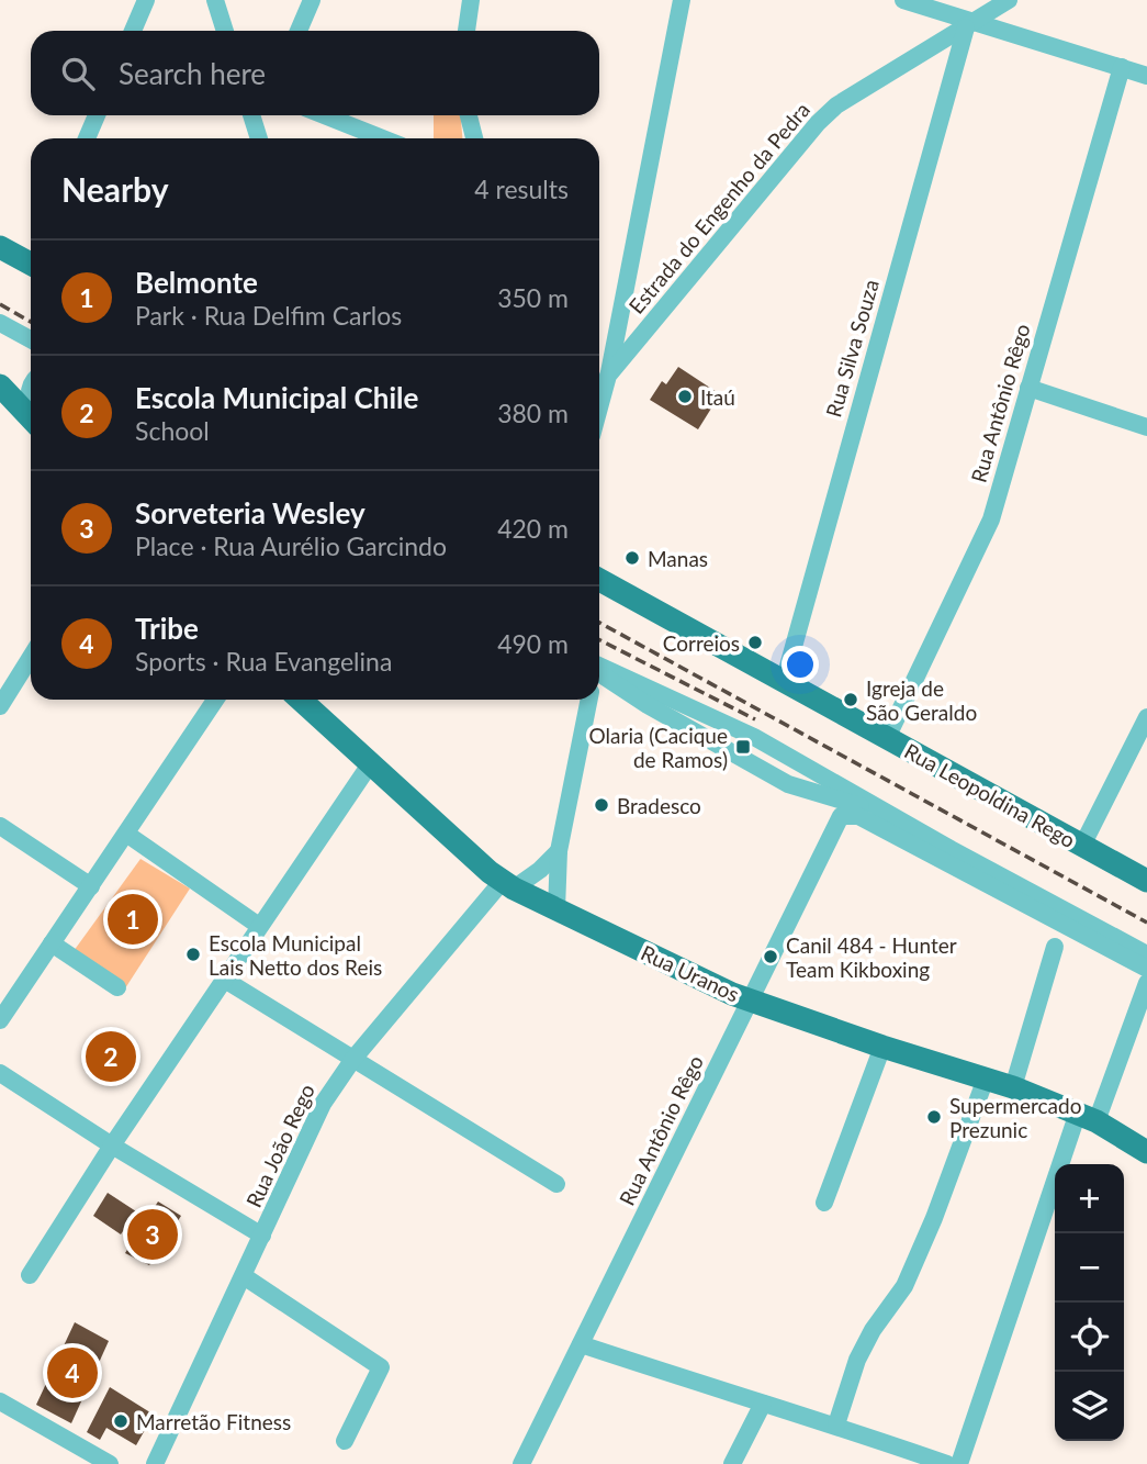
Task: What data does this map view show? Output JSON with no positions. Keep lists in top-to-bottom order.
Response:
{
  "streets": {
    "main road": ["Rua Leopoldina Rego", "Rua Uranos"],
    "street": [
      "Estrada do Engenho da Pedra",
      "Rua Silva Souza",
      "Rua Antônio Rêgo",
      "Rua João Rego"
    ]
  },
  "crossings": [
    ["Estrada do Engenho da Pedra", "Rua Silva Souza"],
    ["Rua Silva Souza", "Rua Leopoldina Rego"],
    ["Rua Antônio Rêgo", "Rua Leopoldina Rego"],
    ["Rua Antônio Rêgo", "Rua Uranos"],
    ["Rua Uranos", "Rua João Rego"]
  ],
  "places": {
    "other": [
      "Itaú",
      "Manas",
      "Correios",
      "Igreja de São Geraldo",
      "Bradesco",
      "Escola Municipal Lais Netto dos Reis",
      "Canil 484 - Hunter Team Kikboxing",
      "Supermercado Prezunic",
      "Marretão Fitness"
    ],
    "transit": ["Olaria (Cacique de Ramos)"]
  },
  "page": {
    "search": "Search here",
    "heading": ["Nearby", "4 results"],
    "list": [
      {
        "mark": "1",
        "name": "Belmonte",
        "note": "Park · Rua Delfim Carlos",
        "value": "350 m"
      },
      {
        "mark": "2",
        "name": "Escola Municipal Chile",
        "note": "School",
        "value": "380 m"
      },
      {
        "mark": "3",
        "name": "Sorveteria Wesley",
        "note": "Place · Rua Aurélio Garcindo",
        "value": "420 m"
      },
      {
        "mark": "4",
        "name": "Tribe",
        "note": "Sports · Rua Evangelina",
        "value": "490 m"
      }
    ],
    "pins": [
      "1",
      "2",
      "3",
      "4"
    ],
    "map_buttons": ["+", "−"]
  }
}
